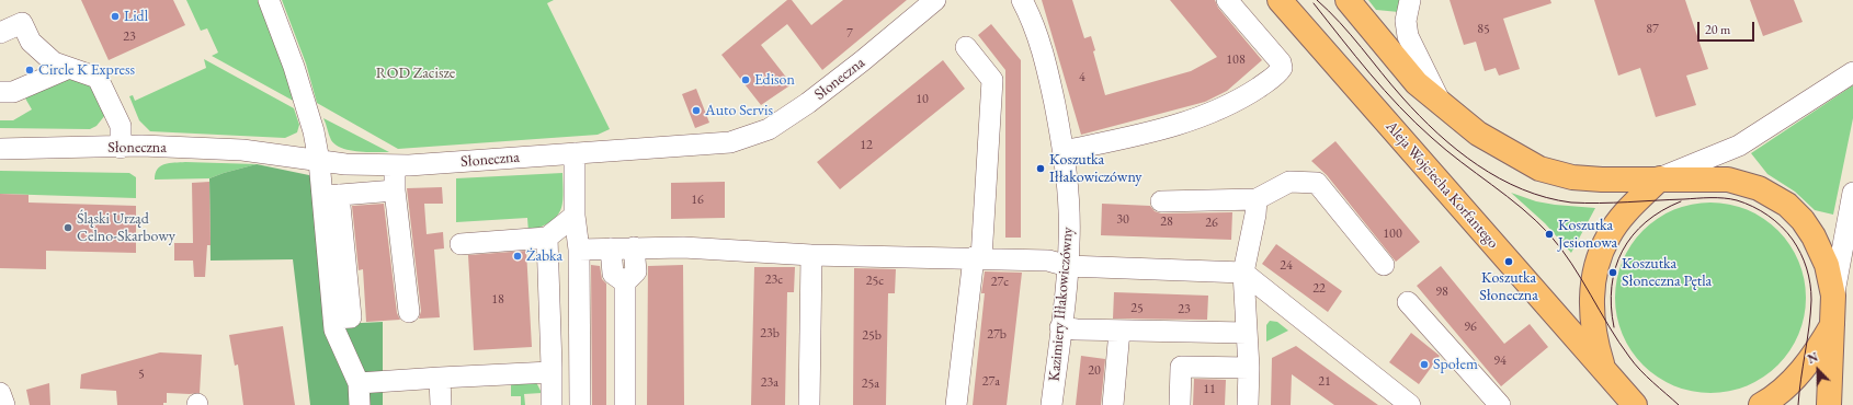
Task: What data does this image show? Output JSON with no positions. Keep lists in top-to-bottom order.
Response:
{
  "streets": {
    "main road": ["Aleja Wojciecha Korfantego"],
    "street": ["Słoneczna", "Kazimiery Iłłakowiczówny"]
  },
  "parks": ["ROD Zacisze"],
  "places": [
    "Lidl",
    "Circle K Express",
    "Edison",
    "Auto Servis",
    "Koszutka Iłłakowiczówny",
    "Śląski Urząd Celno-Skarbowy",
    "Koszutka Jesionowa",
    "Żabka",
    "Koszutka Słoneczna",
    "Koszutka Słoneczna Pętla",
    "Społem"
  ],
  "house_numbers": [
    "85",
    "87",
    "7",
    "23",
    "108",
    "4",
    "10",
    "12",
    "16",
    "30",
    "28",
    "26",
    "100",
    "24",
    "23c",
    "25c",
    "27c",
    "22",
    "98",
    "18",
    "25",
    "23",
    "96",
    "23b",
    "27b",
    "25b",
    "94",
    "20",
    "5",
    "27a",
    "21",
    "23a",
    "25a",
    "11"
  ],
  "scale_bar": "20 m",
  "north": "top left"
}
